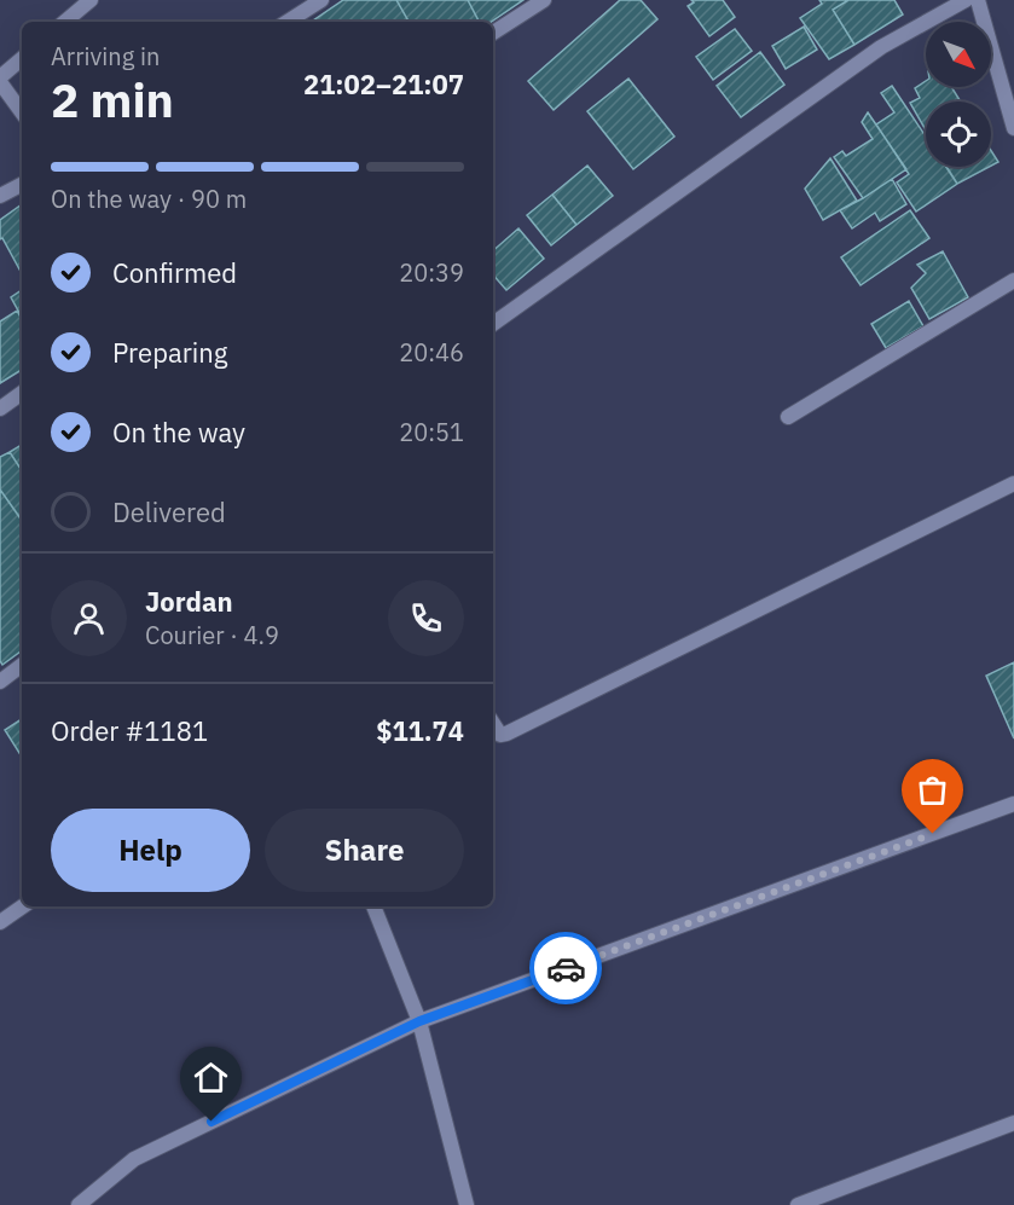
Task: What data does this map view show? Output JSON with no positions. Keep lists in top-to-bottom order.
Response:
{
  "north": "bottom right",
  "page": {
    "heading": ["2 min", "Arriving in", "21:02–21:07"],
    "panel": [
      "Jordan",
      "Courier · 4.9",
      "Order #1181",
      "$11.74"
    ],
    "bar": "On the way · 90 m",
    "list": [
      ["Confirmed", "20:39"],
      ["Preparing", "20:46"],
      ["On the way", "20:51"],
      "Delivered"
    ],
    "buttons": ["Help", "Share"]
  }
}
